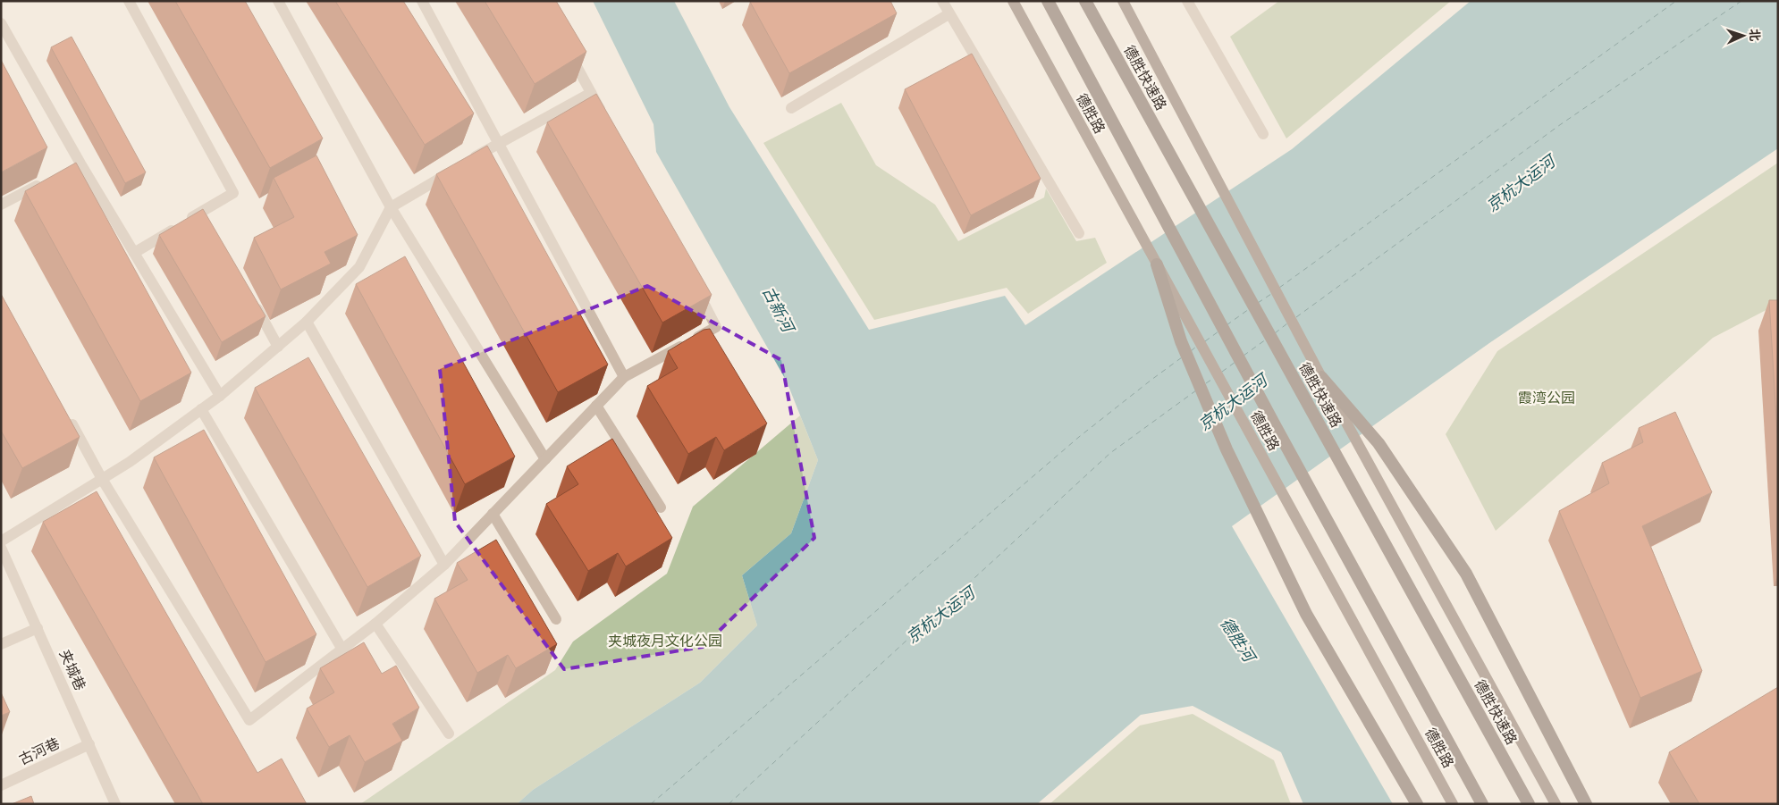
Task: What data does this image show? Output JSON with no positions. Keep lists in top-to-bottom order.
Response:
{
  "streets": {
    "highway": ["德胜快速路"],
    "main road": ["德胜路"],
    "street": ["夹城巷", "古河巷"]
  },
  "crossings": [
    ["夹城巷", "古河巷"]
  ],
  "water": ["京杭大运河", "古新河", "德胜河"],
  "parks": ["霞湾公园", "夹城夜月文化公园"],
  "north": "right"
}
